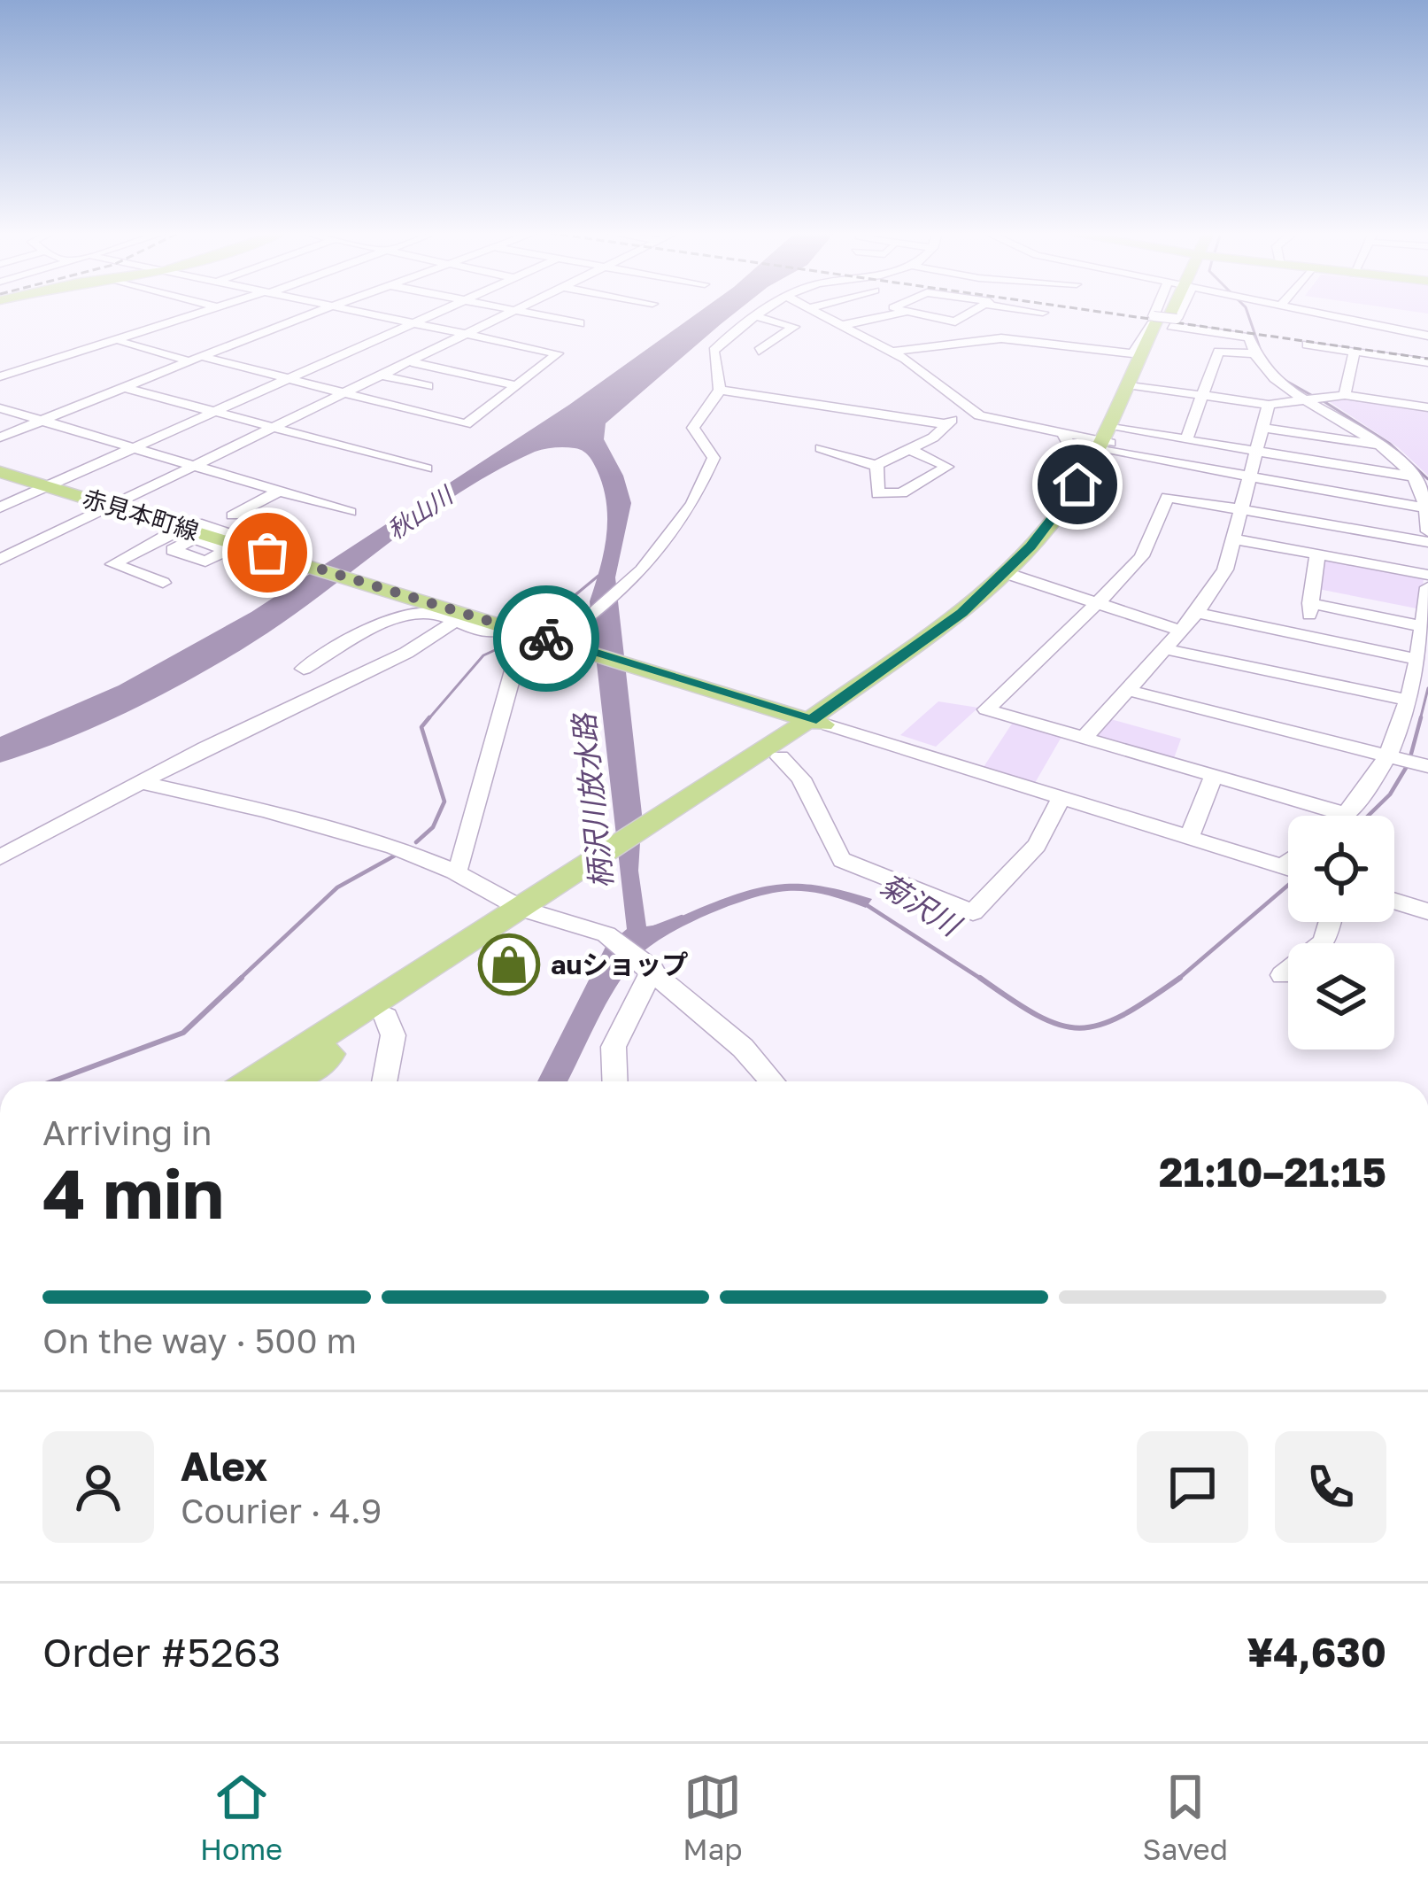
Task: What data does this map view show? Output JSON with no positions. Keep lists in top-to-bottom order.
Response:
{
  "streets": {
    "main road": ["赤見本町線"]
  },
  "water": ["秋山川", "柄沢川放水路", "菊沢川"],
  "places": {
    "shop": ["auショップ"]
  },
  "page": {
    "heading": ["4 min", "Arriving in", "21:10–21:15"],
    "panel": [
      "Alex",
      "Courier · 4.9",
      "Order #5263",
      "¥4,630"
    ],
    "bar": "On the way · 500 m",
    "tabs": ["Home", "Map", "Saved"]
  }
}
